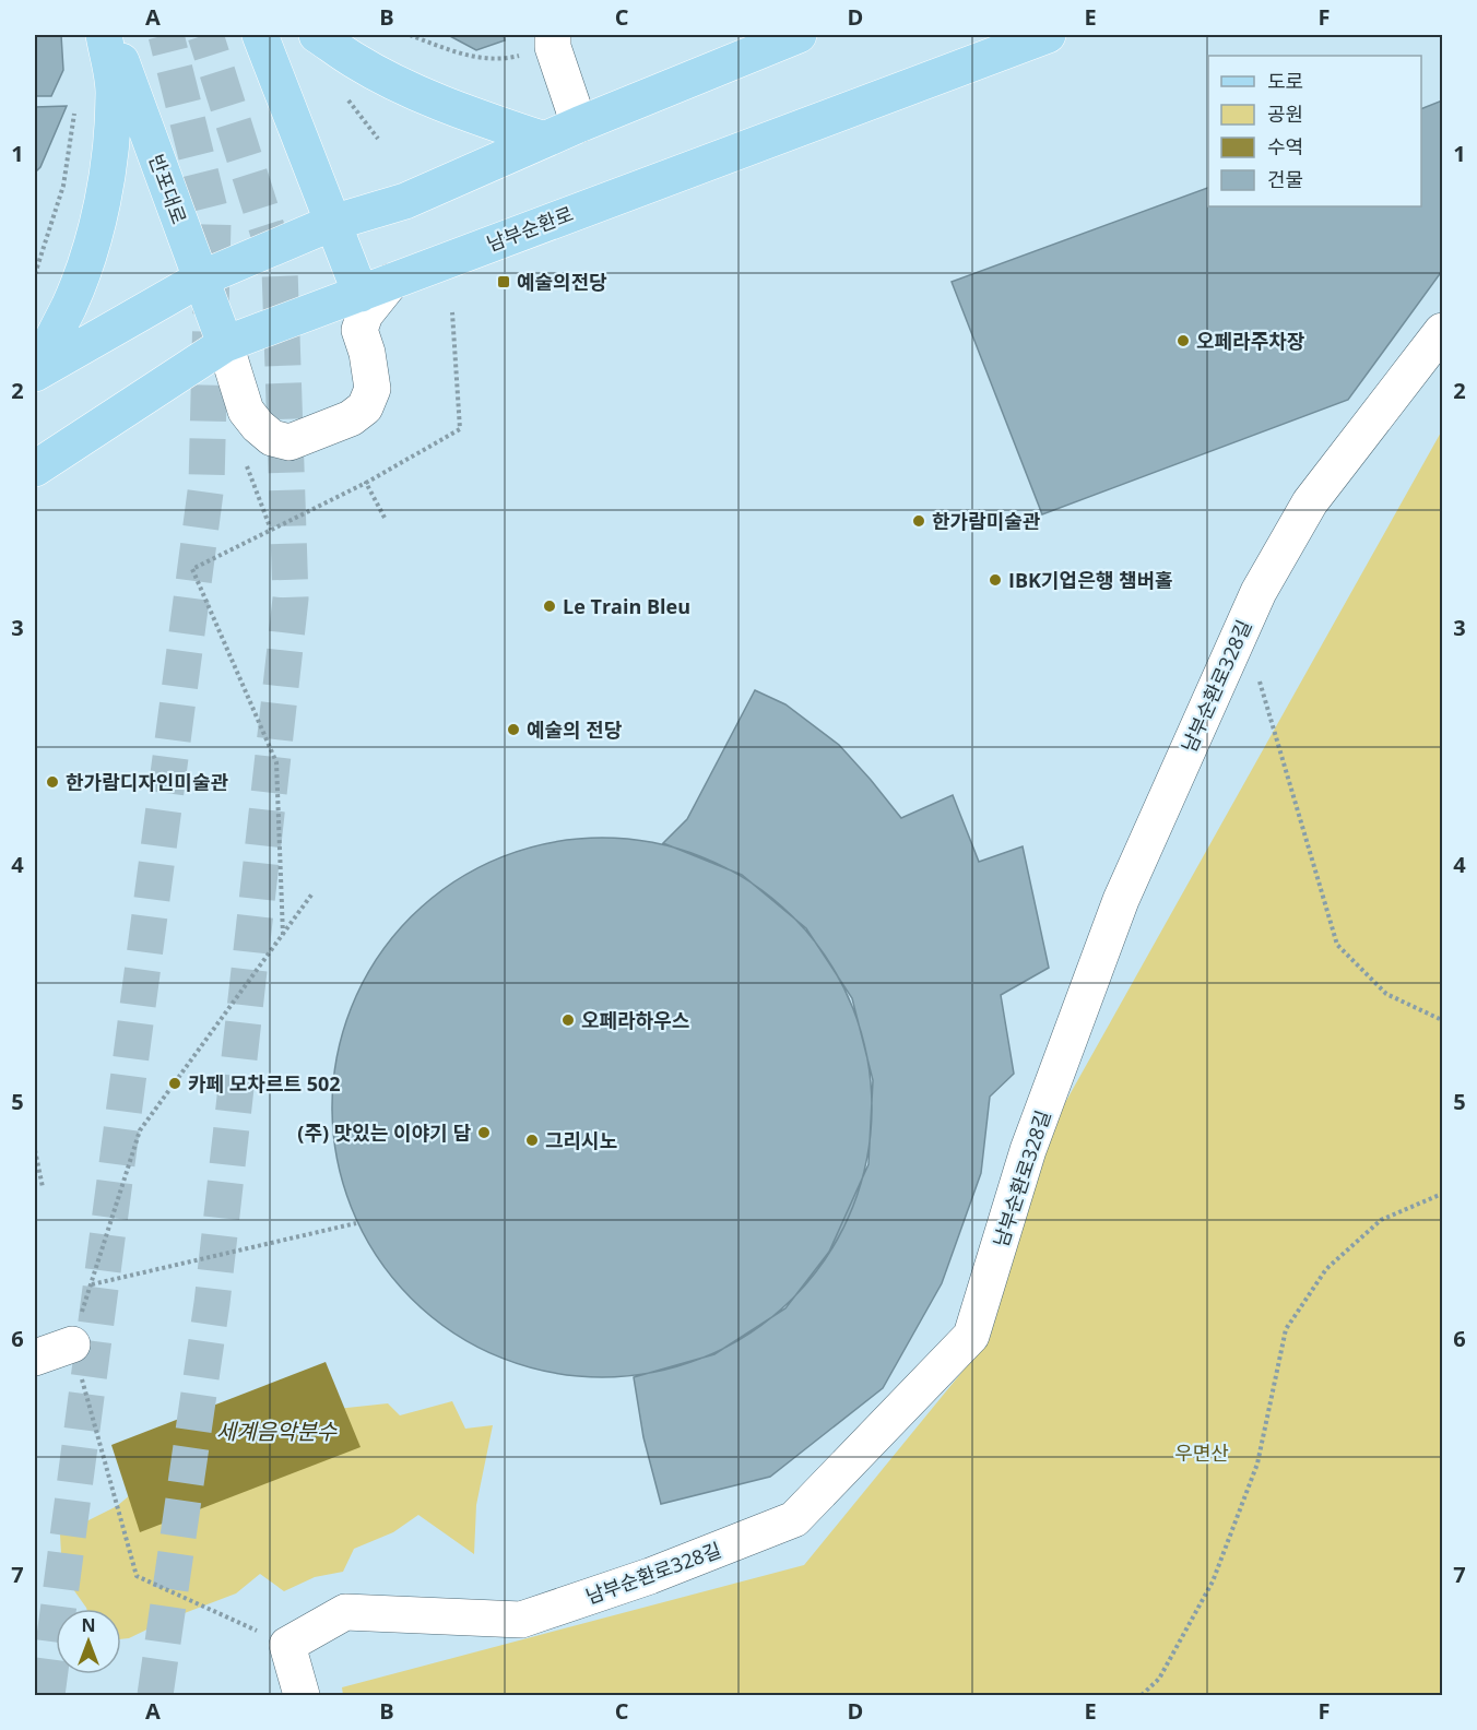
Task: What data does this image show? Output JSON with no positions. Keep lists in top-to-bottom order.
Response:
{
  "streets": {
    "main road": ["반포대로", "남부순환로"],
    "street": ["남부순환로328길"]
  },
  "crossings": [
    ["반포대로", "남부순환로"]
  ],
  "water": ["세계음악분수"],
  "parks": ["우면산"],
  "places": {
    "transit": ["예술의전당"],
    "other": [
      "오페라주차장",
      "한가람미술관",
      "IBK기업은행 챔버홀",
      "Le Train Bleu",
      "예술의 전당",
      "한가람디자인미술관",
      "오페라하우스",
      "카페 모차르트 502",
      "(주) 맛있는 이야기 담",
      "그리시노"
    ]
  },
  "legend": [
    "도로",
    "공원",
    "수역",
    "건물"
  ],
  "north": "top",
  "grid": {
    "columns": [
      "A",
      "B",
      "C",
      "D",
      "E",
      "F"
    ],
    "rows": [
      "1",
      "2",
      "3",
      "4",
      "5",
      "6",
      "7"
    ]
  }
}
